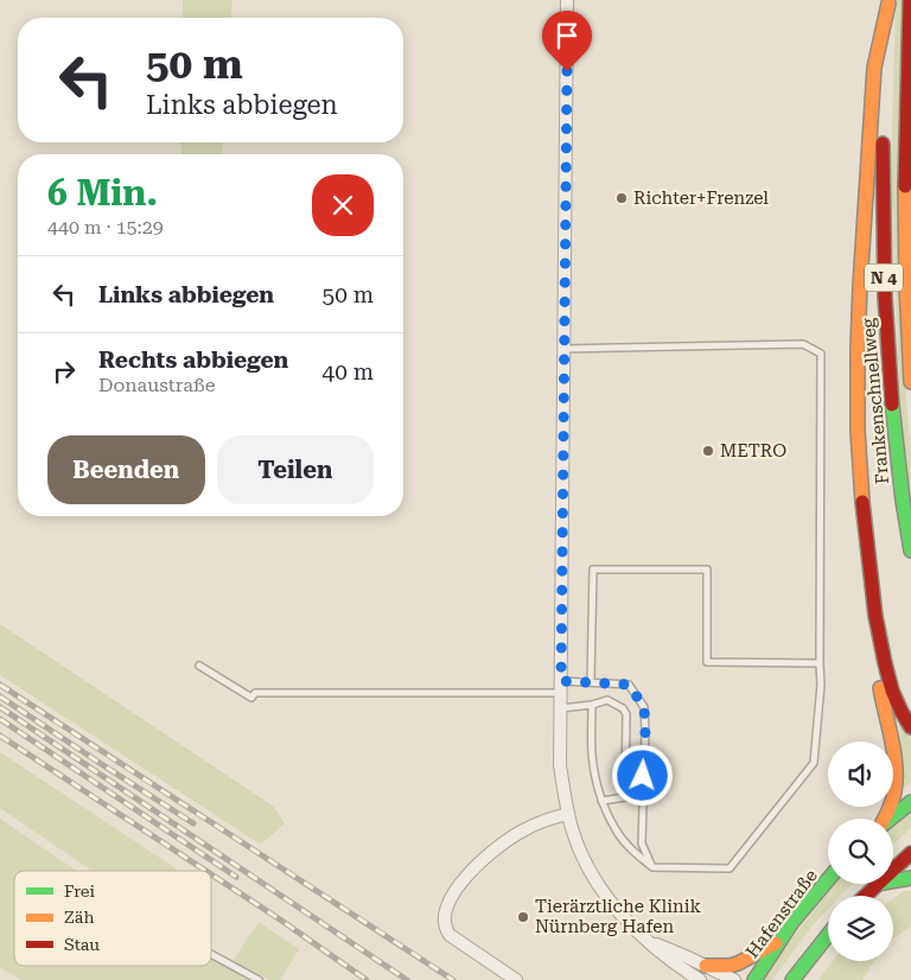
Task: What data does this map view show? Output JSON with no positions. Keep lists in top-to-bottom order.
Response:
{
  "streets": {
    "main road": ["N 4", "Frankenschnellweg", "Hafenstraße"]
  },
  "places": ["Richter+Frenzel", "METRO", "Tierärztliche Klinik Nürnberg Hafen"],
  "legend": ["Frei", "Zäh", "Stau"],
  "page": {
    "turn": ["50 m", "Links abbiegen"],
    "heading": ["6 Min.", "440 m · 15:29"],
    "list": [
      {
        "name": "Links abbiegen",
        "value": "50 m"
      },
      {
        "name": "Rechts abbiegen",
        "note": "Donaustraße",
        "value": "40 m"
      }
    ],
    "buttons": ["Beenden", "Teilen"]
  }
}
